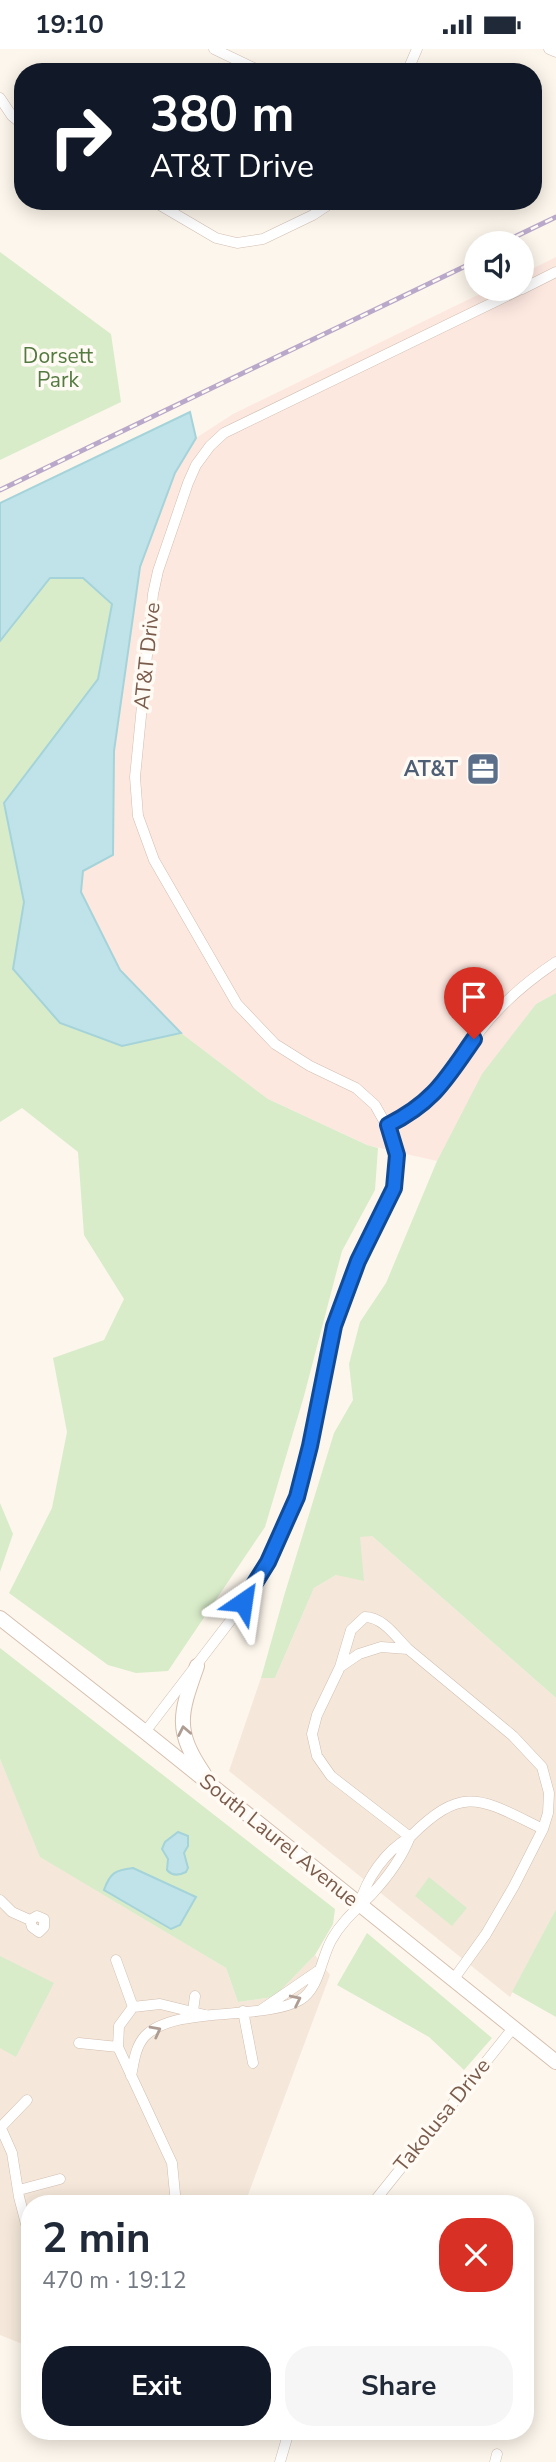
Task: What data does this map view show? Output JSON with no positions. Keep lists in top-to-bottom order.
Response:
{
  "streets": {
    "main road": ["South Laurel Avenue"],
    "street": ["AT&T Drive", "Takolusa Drive"]
  },
  "crossings": [
    ["AT&T Drive", "South Laurel Avenue"],
    ["South Laurel Avenue", "Takolusa Drive"]
  ],
  "parks": ["Dorsett Park"],
  "places": {
    "office": ["AT&T"]
  },
  "page": {
    "status": "19:10",
    "turn": ["380 m", "AT&T Drive"],
    "heading": ["2 min", "470 m · 19:12"],
    "buttons": ["Exit", "Share"]
  }
}
